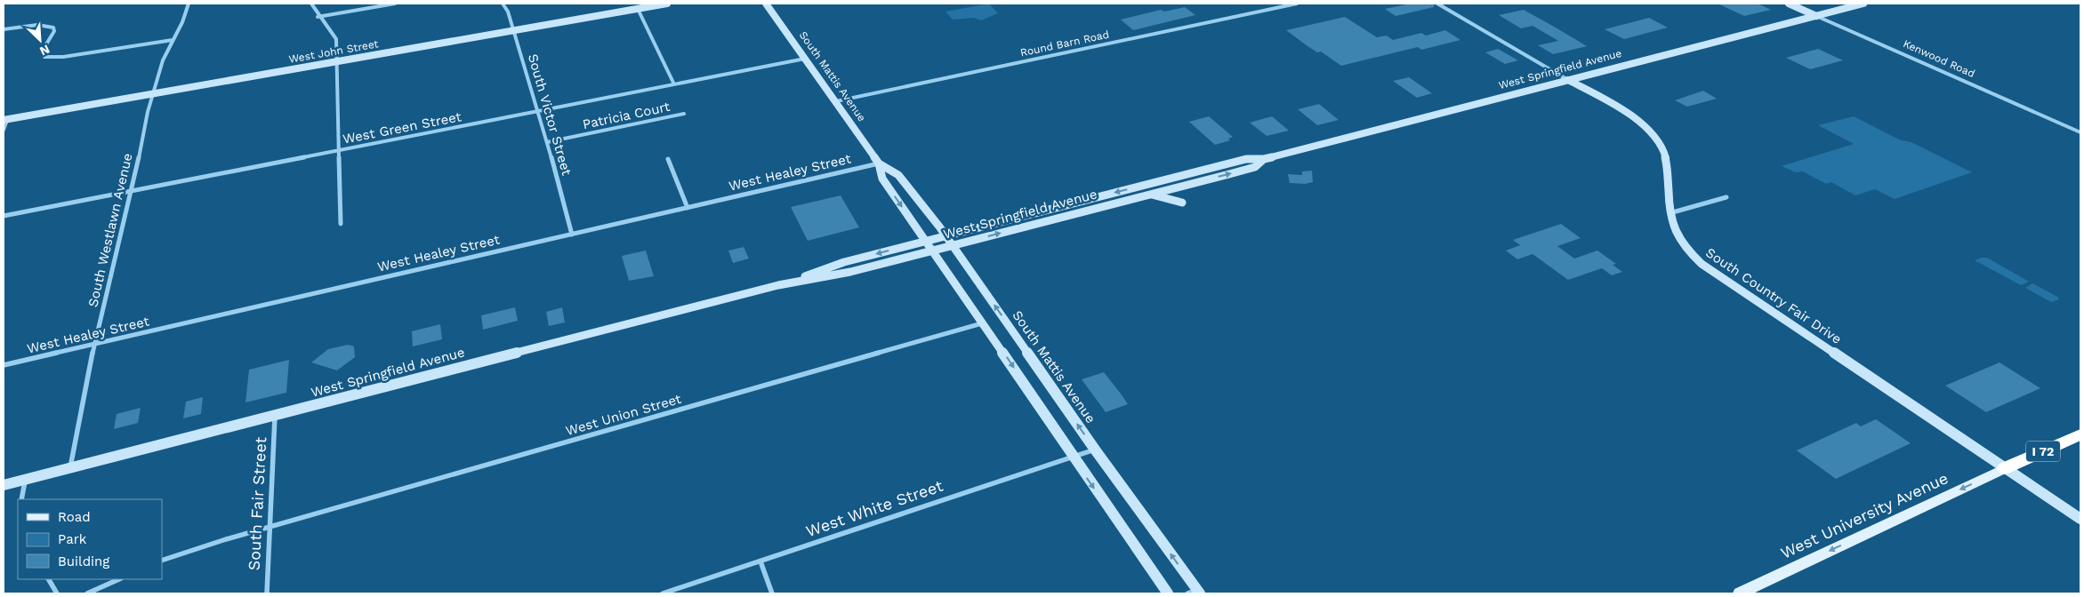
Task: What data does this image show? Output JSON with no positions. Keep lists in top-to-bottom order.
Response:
{
  "streets": {
    "highway": ["I 72"],
    "main road": [
      "West John Street",
      "Kenwood Road",
      "West Springfield Avenue",
      "South Mattis Avenue",
      "South Country Fair Drive",
      "West University Avenue"
    ],
    "street": [
      "Round Barn Road",
      "South Victor Street",
      "Patricia Court",
      "West Green Street",
      "West Healey Street",
      "South Westlawn Avenue",
      "West Union Street",
      "South Fair Street",
      "West White Street"
    ]
  },
  "crossings": [
    ["Round Barn Road", "South Mattis Avenue"],
    ["West John Street", "South Victor Street"],
    ["West John Street", "South Westlawn Avenue"],
    ["Kenwood Road", "West Springfield Avenue"],
    ["West Springfield Avenue", "South Mattis Avenue"],
    ["West Springfield Avenue", "South Westlawn Avenue"],
    ["West Springfield Avenue", "South Country Fair Drive"],
    ["West Springfield Avenue", "South Fair Street"],
    ["South Mattis Avenue", "West Green Street"],
    ["South Mattis Avenue", "West Healey Street"],
    ["South Mattis Avenue", "West Union Street"],
    ["South Mattis Avenue", "West White Street"],
    ["South Victor Street", "Patricia Court"],
    ["South Victor Street", "West Green Street"],
    ["South Victor Street", "West Healey Street"],
    ["West Green Street", "South Westlawn Avenue"],
    ["West Healey Street", "South Westlawn Avenue"],
    ["South Country Fair Drive", "I 72"],
    ["South Country Fair Drive", "West University Avenue"],
    ["West Union Street", "South Fair Street"],
    ["I 72", "West University Avenue"]
  ],
  "one_way": ["West University Avenue"],
  "legend": ["Road", "Park", "Building"],
  "north": "bottom right"
}
